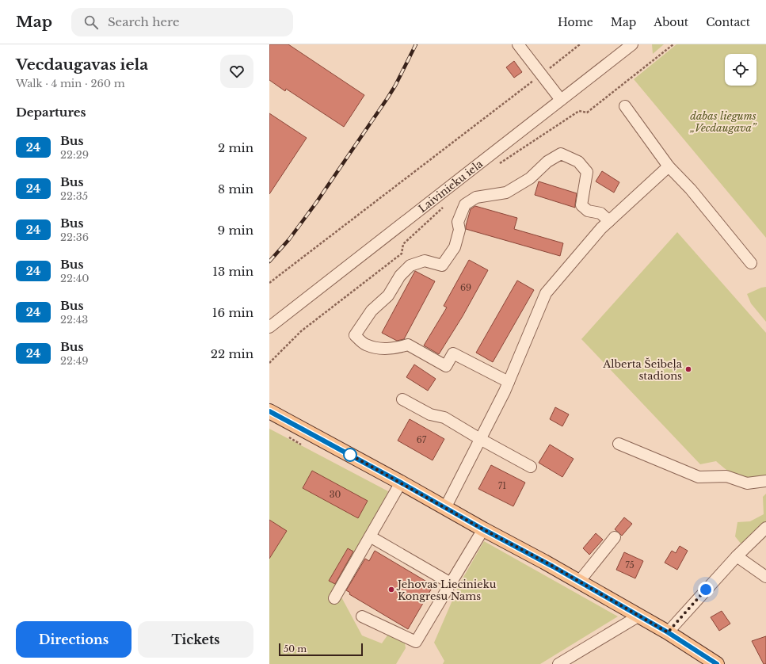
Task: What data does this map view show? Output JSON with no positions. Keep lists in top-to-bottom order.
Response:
{
  "streets": {
    "street": ["Laivinieku iela"]
  },
  "parks": ["dabas liegums „Vecdaugava”"],
  "places": ["Alberta Šeibeļa stadions", "Jehovas Liecinieku Kongresu Nams"],
  "lines": ["bus line 24"],
  "house_numbers": [
    "69",
    "67",
    "71",
    "30",
    "75"
  ],
  "scale_bar": "50 m",
  "page": {
    "header": "Map",
    "search": "Search here",
    "nav": [
      "Home",
      "Map",
      "About",
      "Contact"
    ],
    "heading": [
      ["Vecdaugavas iela", "Walk · 4 min · 260 m"],
      "Departures"
    ],
    "list": [
      {
        "mark": "24",
        "name": "Bus",
        "note": "22:29",
        "value": "2 min"
      },
      {
        "mark": "24",
        "name": "Bus",
        "note": "22:35",
        "value": "8 min"
      },
      {
        "mark": "24",
        "name": "Bus",
        "note": "22:36",
        "value": "9 min"
      },
      {
        "mark": "24",
        "name": "Bus",
        "note": "22:40",
        "value": "13 min"
      },
      {
        "mark": "24",
        "name": "Bus",
        "note": "22:43",
        "value": "16 min"
      },
      {
        "mark": "24",
        "name": "Bus",
        "note": "22:49",
        "value": "22 min"
      }
    ],
    "buttons": ["Directions", "Tickets"],
    "scale": "50 m"
  }
}
